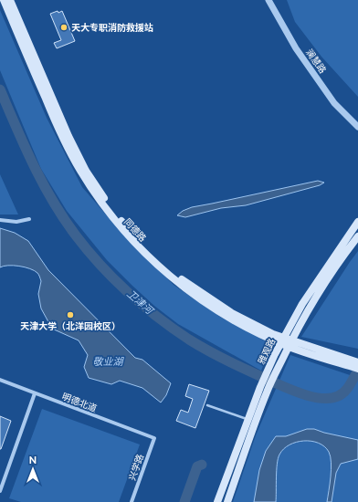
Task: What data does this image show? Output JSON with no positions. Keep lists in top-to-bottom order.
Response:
{
  "streets": {
    "main road": ["同德路", "雅观路"],
    "street": ["澜慧路", "明德北道", "兴学路"]
  },
  "crossings": [
    ["同德路", "雅观路"],
    ["明德北道", "兴学路"]
  ],
  "water": ["卫津河", "敬业湖"],
  "places": ["天大专职消防救援站", "天津大学（北洋园校区）"],
  "north": "top"
}
